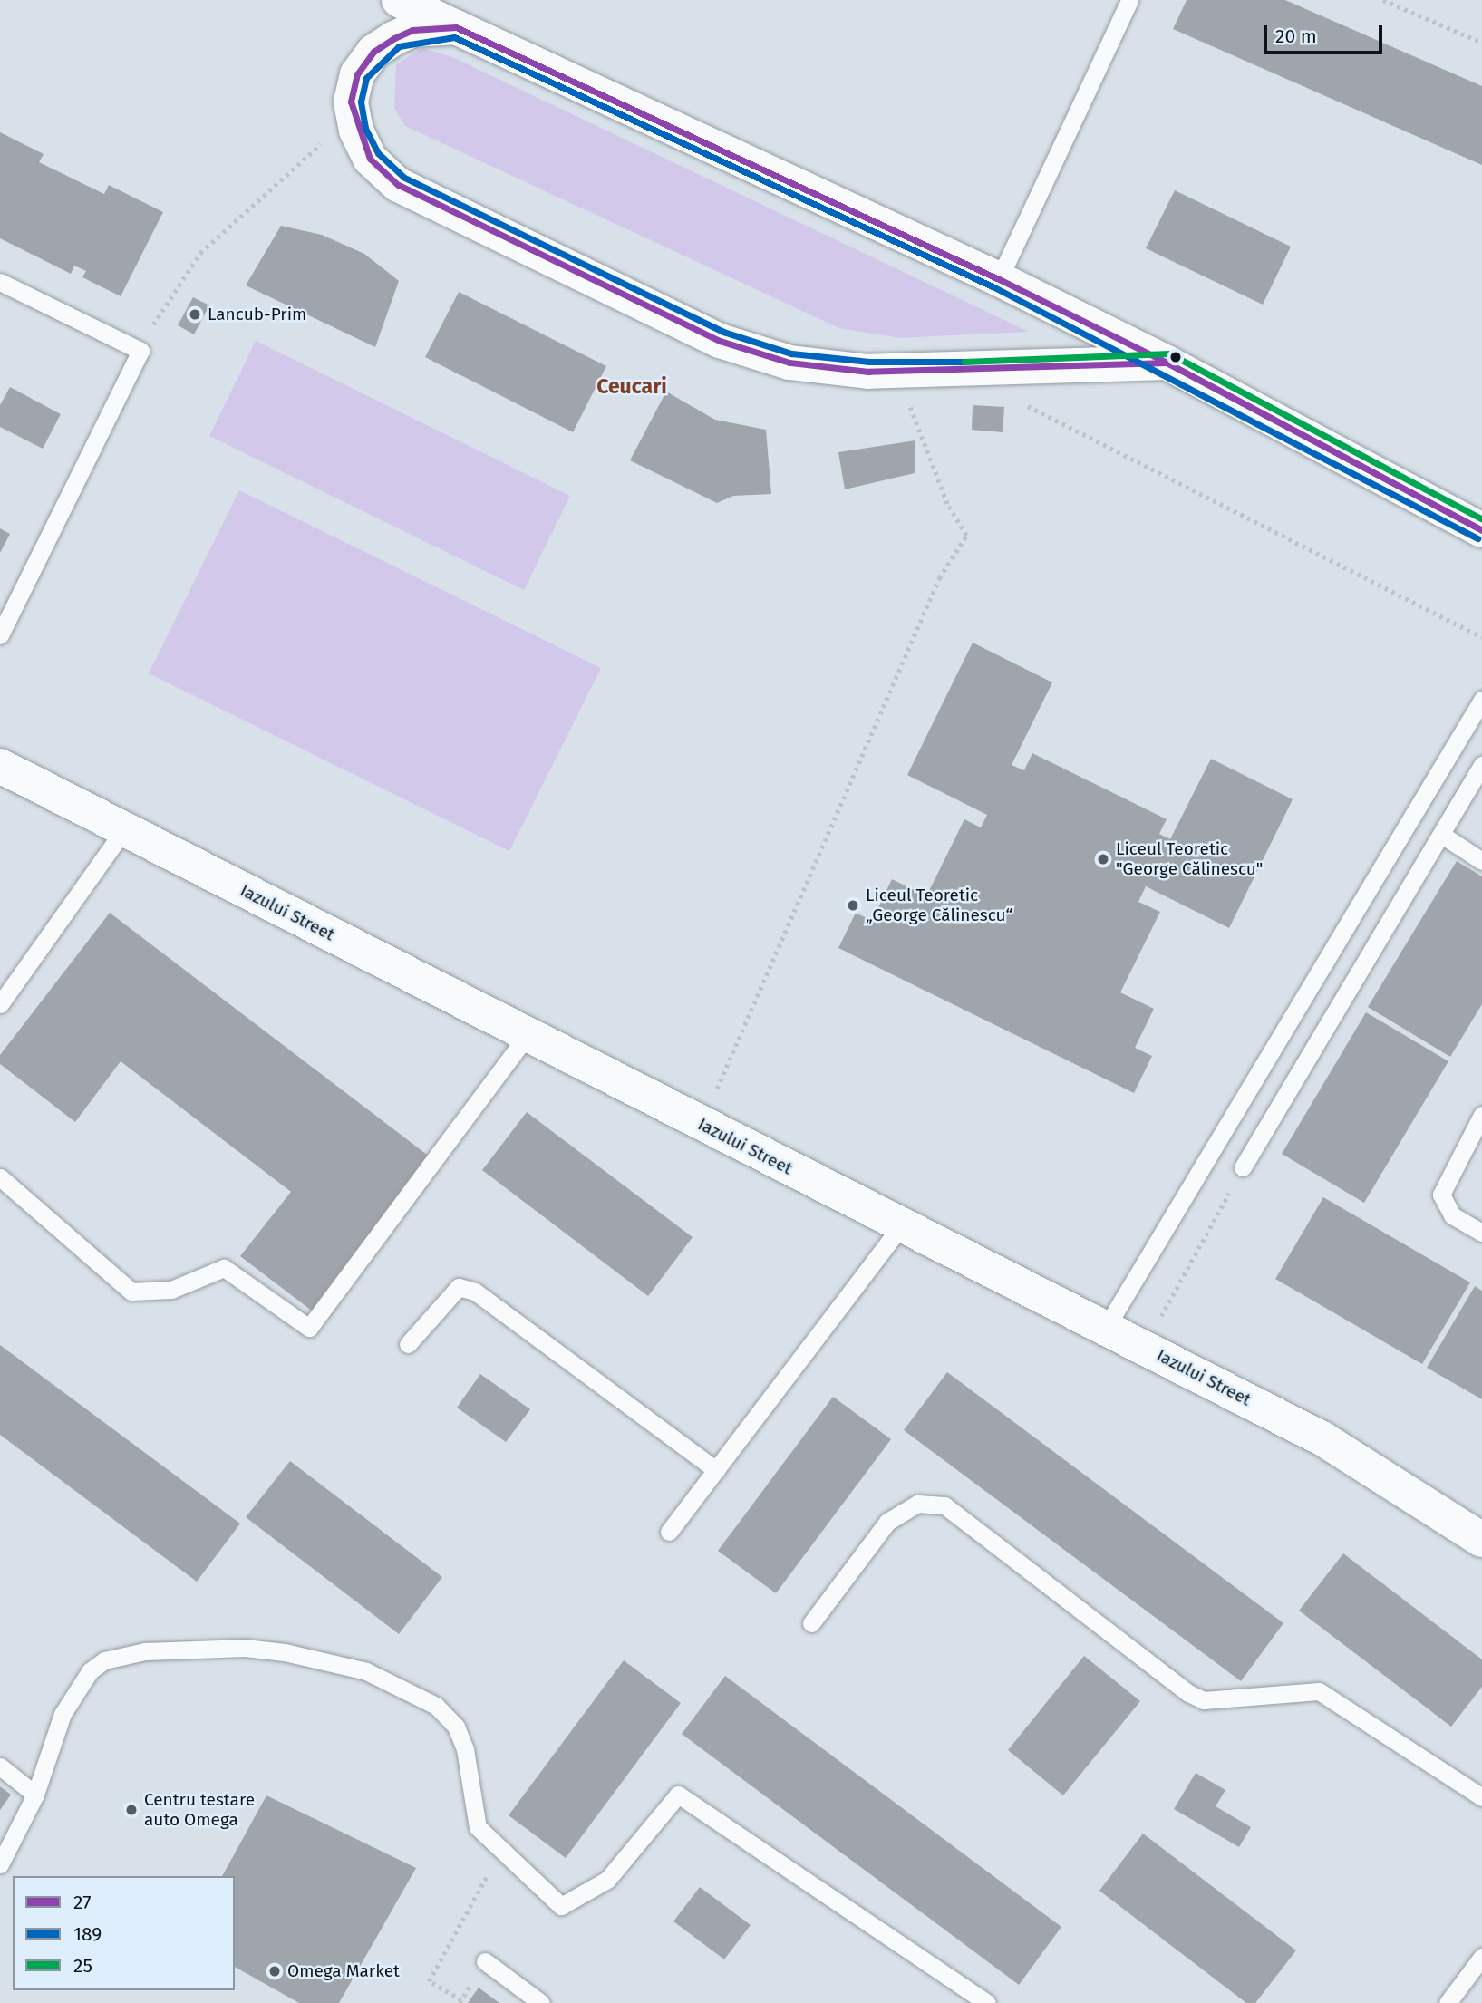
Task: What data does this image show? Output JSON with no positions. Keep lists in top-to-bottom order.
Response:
{
  "streets": {
    "street": ["Iazului Street"]
  },
  "districts": ["Ceucari"],
  "places": [
    "Lancub-Prim",
    "Liceul Teoretic \"George Călinescu\"",
    "Liceul Teoretic „George Călinescu“",
    "Centru testare auto Omega",
    "Omega Market"
  ],
  "lines": ["transit line 27", "transit line 189", "transit line 25"],
  "legend": ["27", "189", "25"],
  "scale_bar": "20 m"
}
